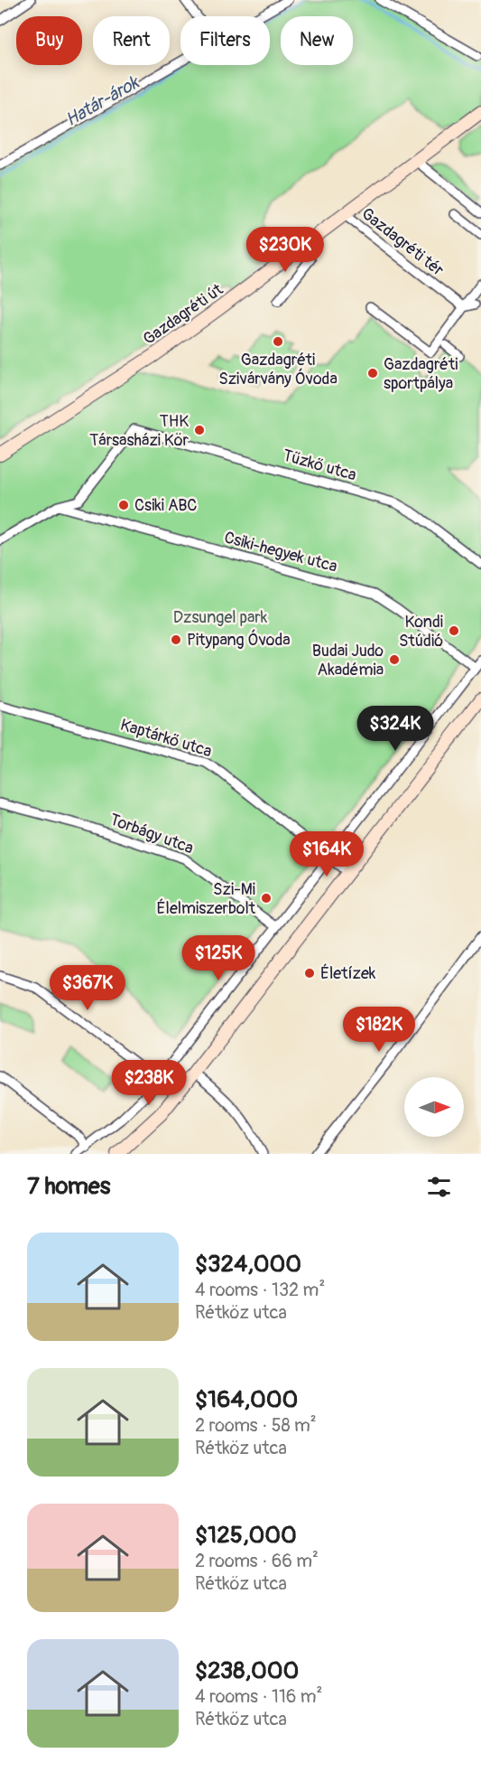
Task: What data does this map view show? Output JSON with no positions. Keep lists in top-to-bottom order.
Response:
{
  "streets": {
    "street": [
      "Gazdagréti tér",
      "Gazdagréti út",
      "Tűzkő utca",
      "Csiki-hegyek utca",
      "Kaptárkő utca",
      "Torbágy utca"
    ]
  },
  "crossings": [
    ["Gazdagréti tér", "Gazdagréti út"],
    ["Tűzkő utca", "Csiki-hegyek utca"]
  ],
  "water": ["Határ-árok"],
  "parks": ["Dzsungel park"],
  "places": [
    "Gazdagréti Szivárvány Óvoda",
    "Gazdagréti sportpálya",
    "THK Társasházi Kör",
    "Csiki ABC",
    "Kondi Stúdió",
    "Pitypang Óvoda",
    "Budai Judo Akadémia",
    "Szi-Mi Élelmiszerbolt",
    "Életízek"
  ],
  "north": "right",
  "page": {
    "chip": [
      "Buy",
      "Rent",
      "Filters",
      "New"
    ],
    "price": [
      "$230K",
      "$324K",
      "$164K",
      "$125K",
      "$367K",
      "$182K",
      "$238K"
    ],
    "heading": "7 homes",
    "list": [
      {
        "name": "$324,000",
        "note": "4 rooms · 132 m² · Rétköz utca"
      },
      {
        "name": "$164,000",
        "note": "2 rooms · 58 m² · Rétköz utca"
      },
      {
        "name": "$125,000",
        "note": "2 rooms · 66 m² · Rétköz utca"
      },
      {
        "name": "$238,000",
        "note": "4 rooms · 116 m² · Rétköz utca"
      }
    ]
  }
}
